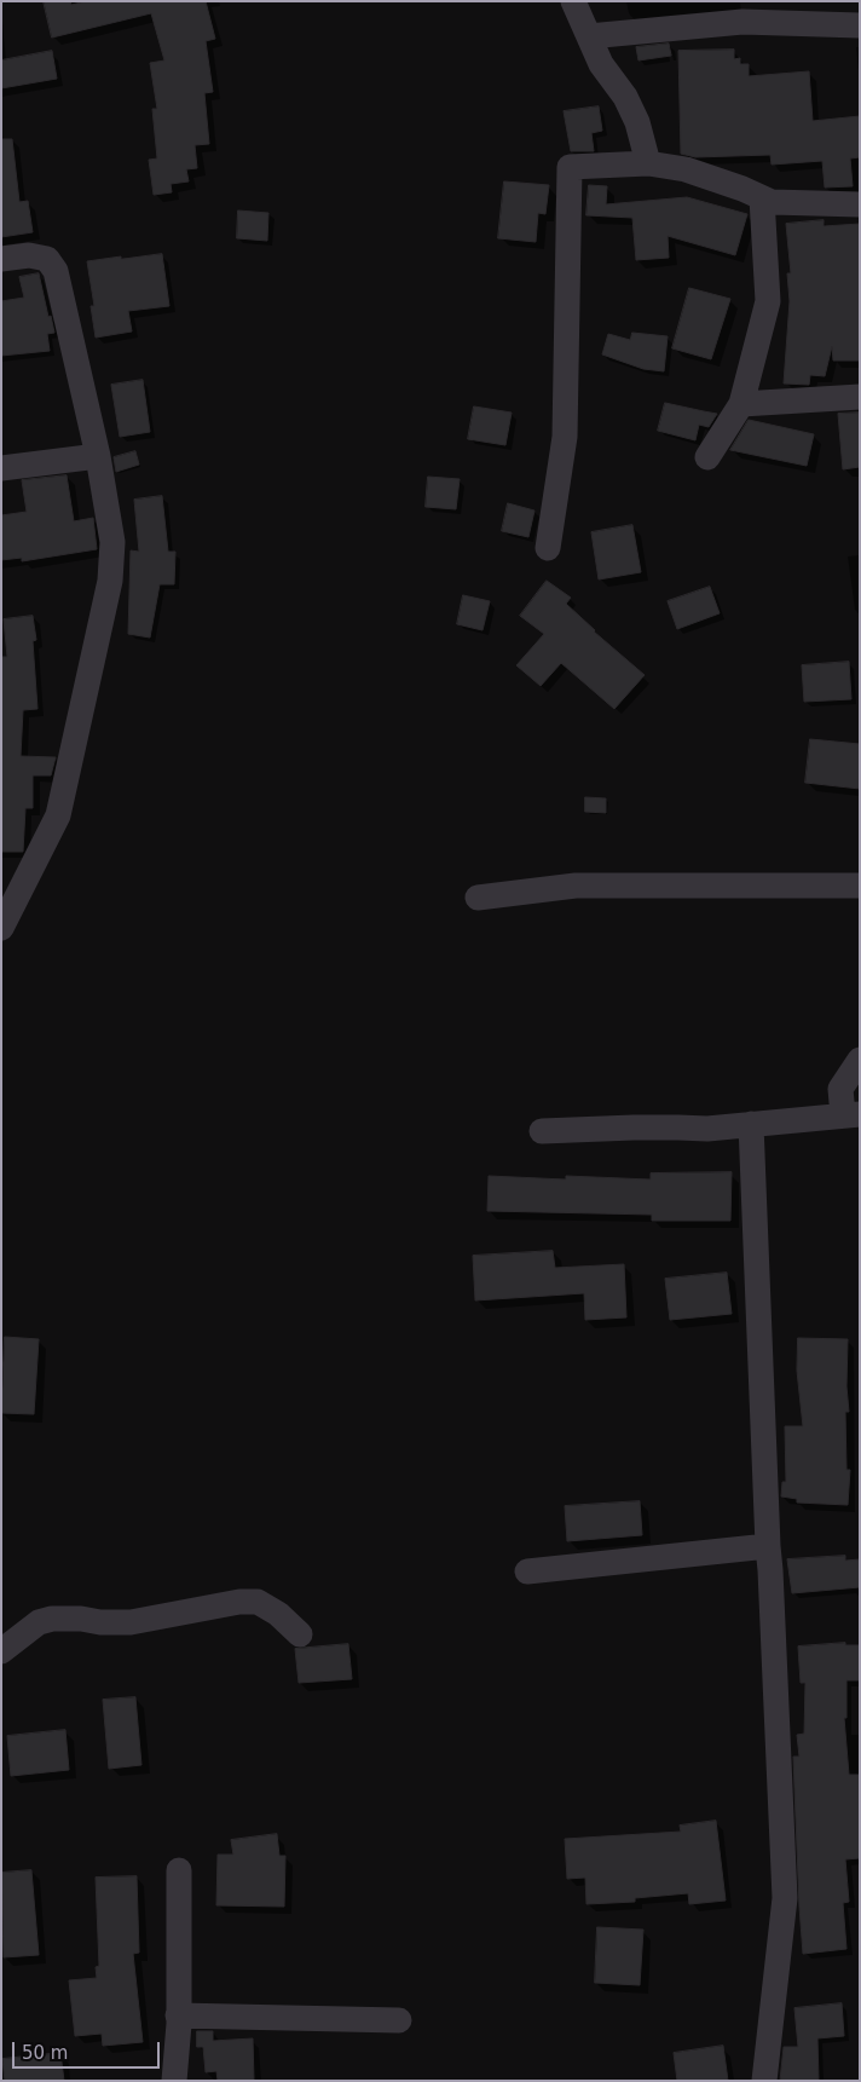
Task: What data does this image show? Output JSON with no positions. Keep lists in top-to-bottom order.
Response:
{
  "scale_bar": "50 m"
}
